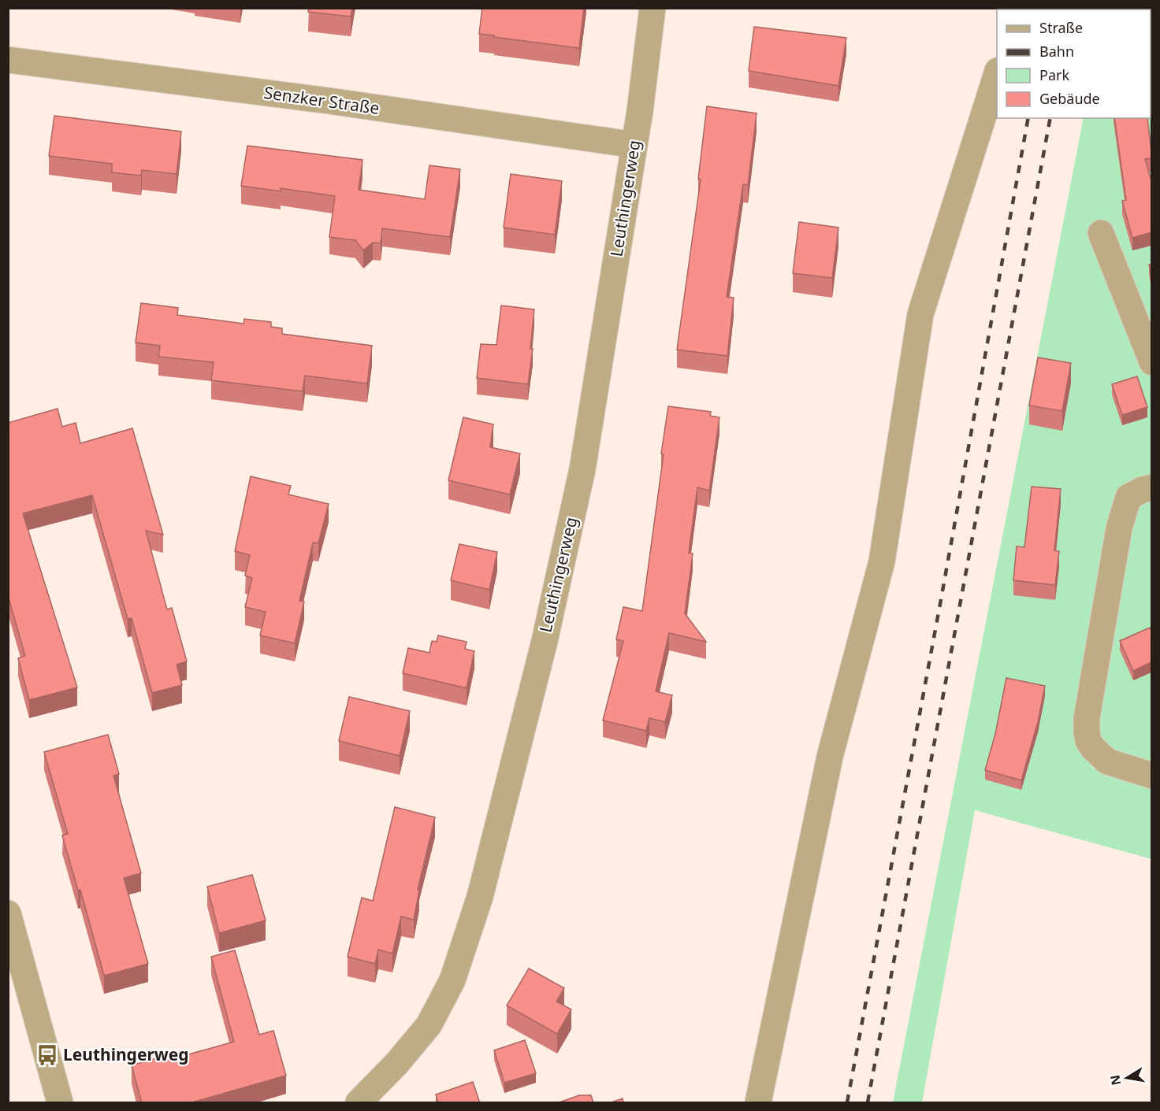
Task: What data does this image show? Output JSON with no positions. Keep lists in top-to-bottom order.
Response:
{
  "streets": {
    "street": ["Senzker Straße", "Leuthingerweg"]
  },
  "crossings": [
    ["Senzker Straße", "Leuthingerweg"]
  ],
  "places": {
    "bus stop": ["Leuthingerweg"]
  },
  "legend": [
    "Straße",
    "Bahn",
    "Park",
    "Gebäude"
  ],
  "north": "left"
}
